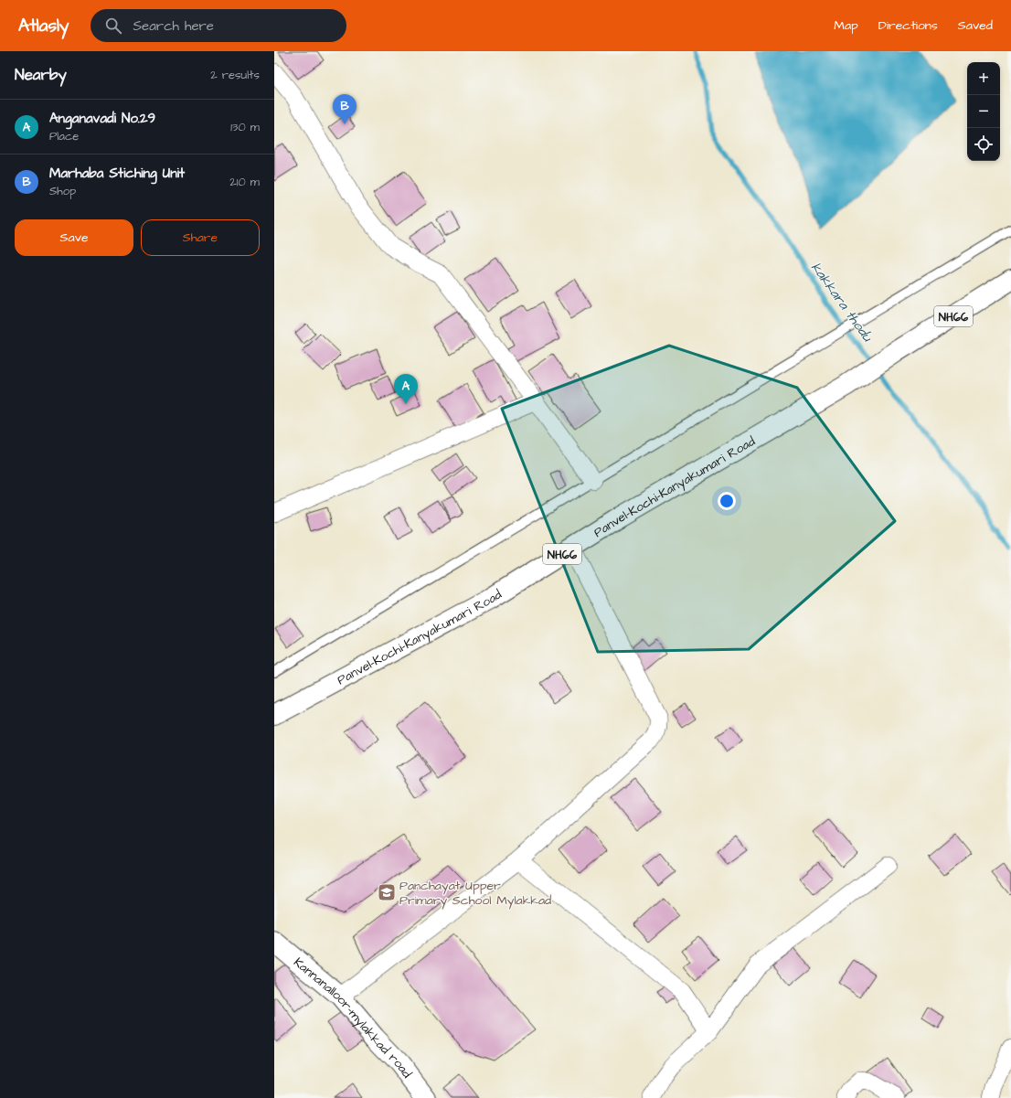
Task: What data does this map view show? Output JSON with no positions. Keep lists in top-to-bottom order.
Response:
{
  "streets": {
    "main road": ["NH66", "Panvel-Kochi-Kanyakumari Road", "Kannanalloor-mylakkad road"]
  },
  "water": ["kakkara thodu"],
  "places": {
    "school or university": ["Panchayat Upper Primary School Mylakkad"]
  },
  "page": {
    "header": "Atlasly",
    "search": "Search here",
    "nav": ["Map", "Directions", "Saved"],
    "heading": ["Nearby", "2 results"],
    "map_buttons": ["+", "−"],
    "pins": ["B", "A"],
    "list": [
      {
        "mark": "A",
        "name": "Anganavadi No.29",
        "note": "Place",
        "value": "130 m"
      },
      {
        "mark": "B",
        "name": "Marhaba Stiching Unit",
        "note": "Shop",
        "value": "210 m"
      }
    ],
    "buttons": ["Save", "Share"]
  }
}
